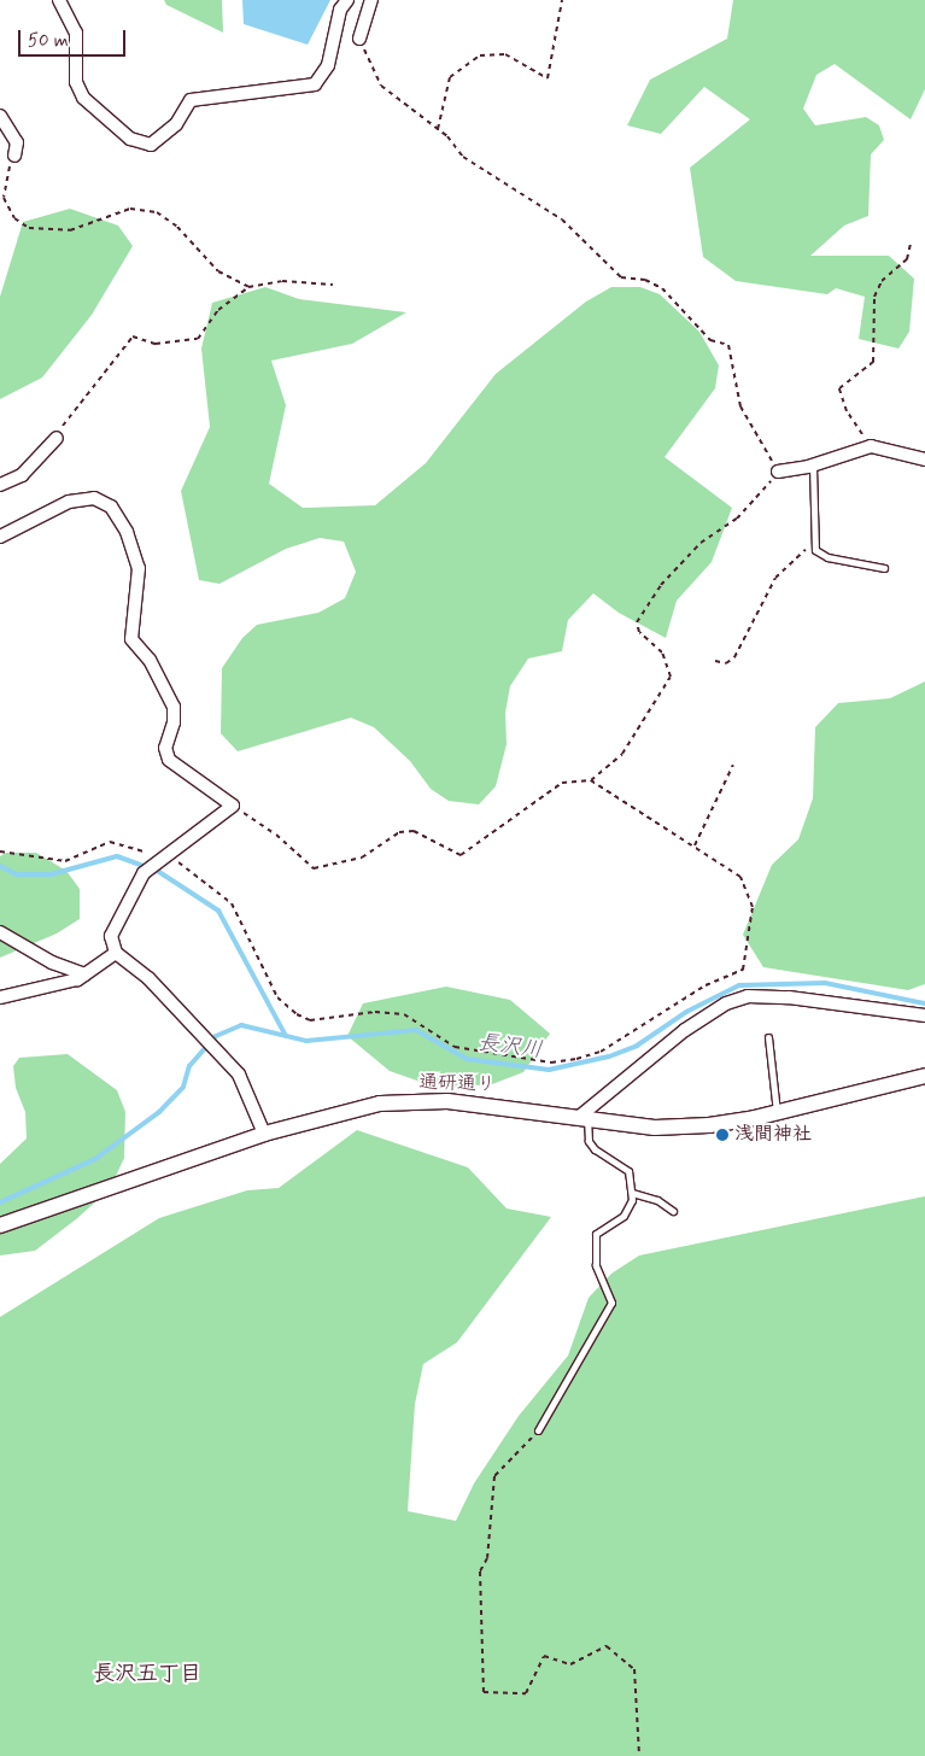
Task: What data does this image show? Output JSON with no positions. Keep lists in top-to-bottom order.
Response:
{
  "streets": {
    "street": ["通研通り"]
  },
  "districts": ["長沢五丁目"],
  "water": ["長沢川"],
  "places": ["浅間神社"],
  "scale_bar": "50 m"
}
